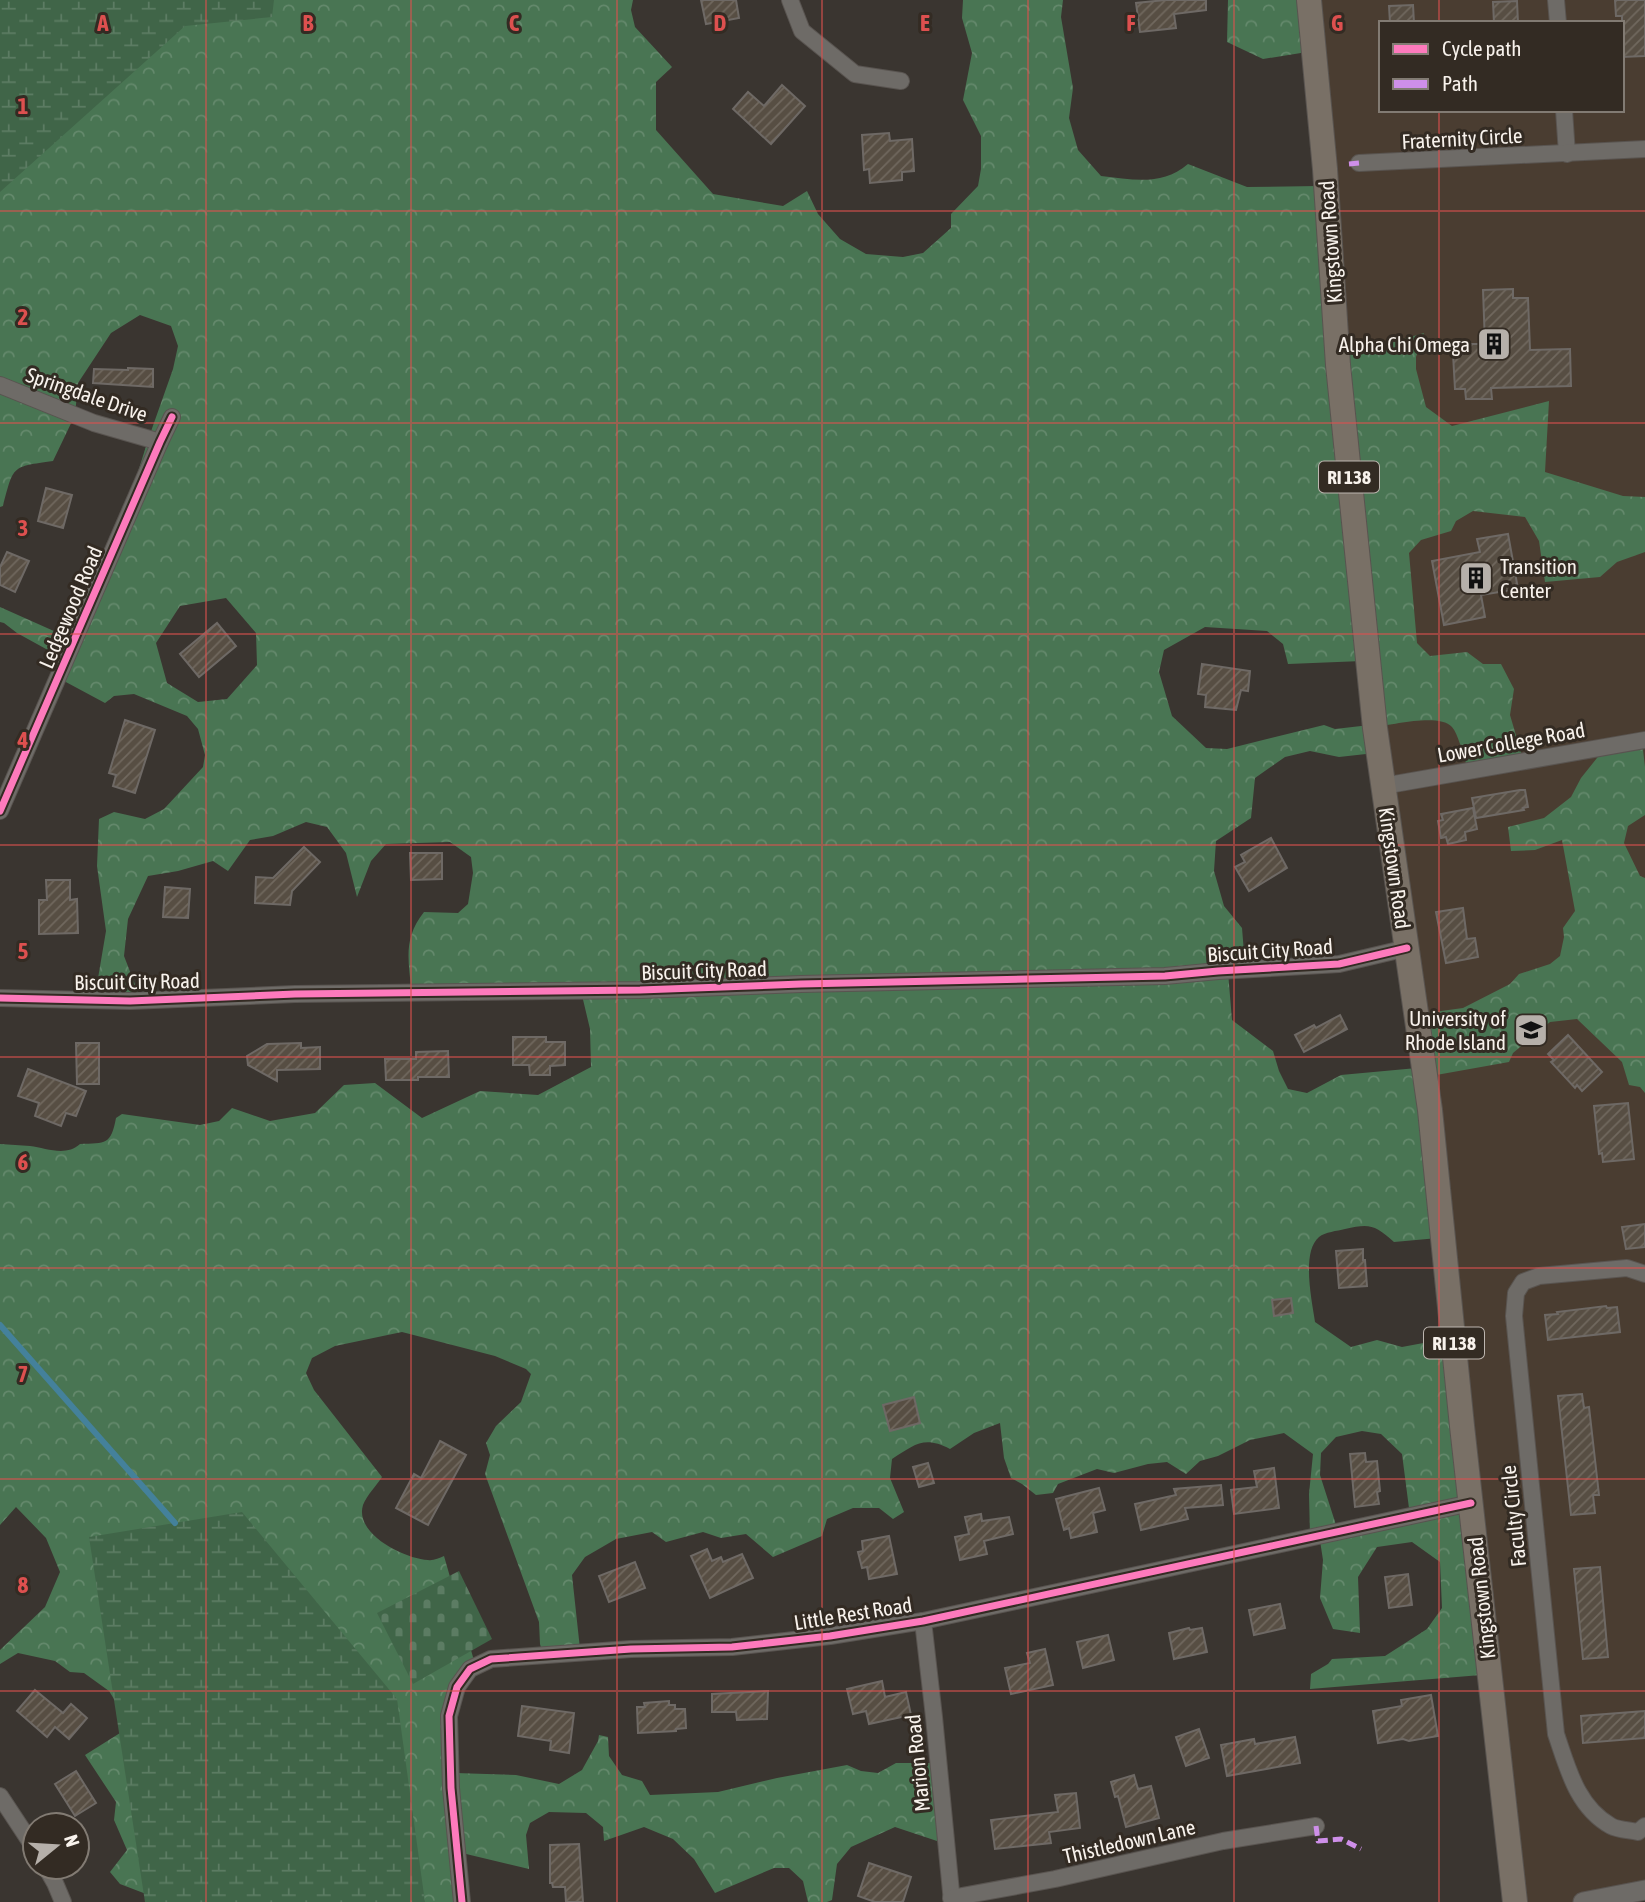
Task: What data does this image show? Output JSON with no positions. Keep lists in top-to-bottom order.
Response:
{
  "streets": {
    "main road": ["Kingstown Road", "RI 138"],
    "street": [
      "Fraternity Circle",
      "Springdale Drive",
      "Ledgewood Road",
      "Lower College Road",
      "Biscuit City Road",
      "Faculty Circle",
      "Little Rest Road",
      "Marion Road",
      "Thistledown Lane"
    ]
  },
  "crossings": [
    ["Kingstown Road", "Lower College Road"],
    ["Kingstown Road", "Biscuit City Road"],
    ["Kingstown Road", "Little Rest Road"],
    ["Springdale Drive", "Ledgewood Road"],
    ["Little Rest Road", "Marion Road"],
    ["Marion Road", "Thistledown Lane"]
  ],
  "places": {
    "building": ["Alpha Chi Omega", "Transition Center"],
    "school or university": ["University of Rhode Island"]
  },
  "legend": ["Cycle path", "Path"],
  "north": "right",
  "grid": {
    "columns": [
      "A",
      "B",
      "C",
      "D",
      "E",
      "F",
      "G"
    ],
    "rows": [
      "1",
      "2",
      "3",
      "4",
      "5",
      "6",
      "7",
      "8"
    ]
  }
}
